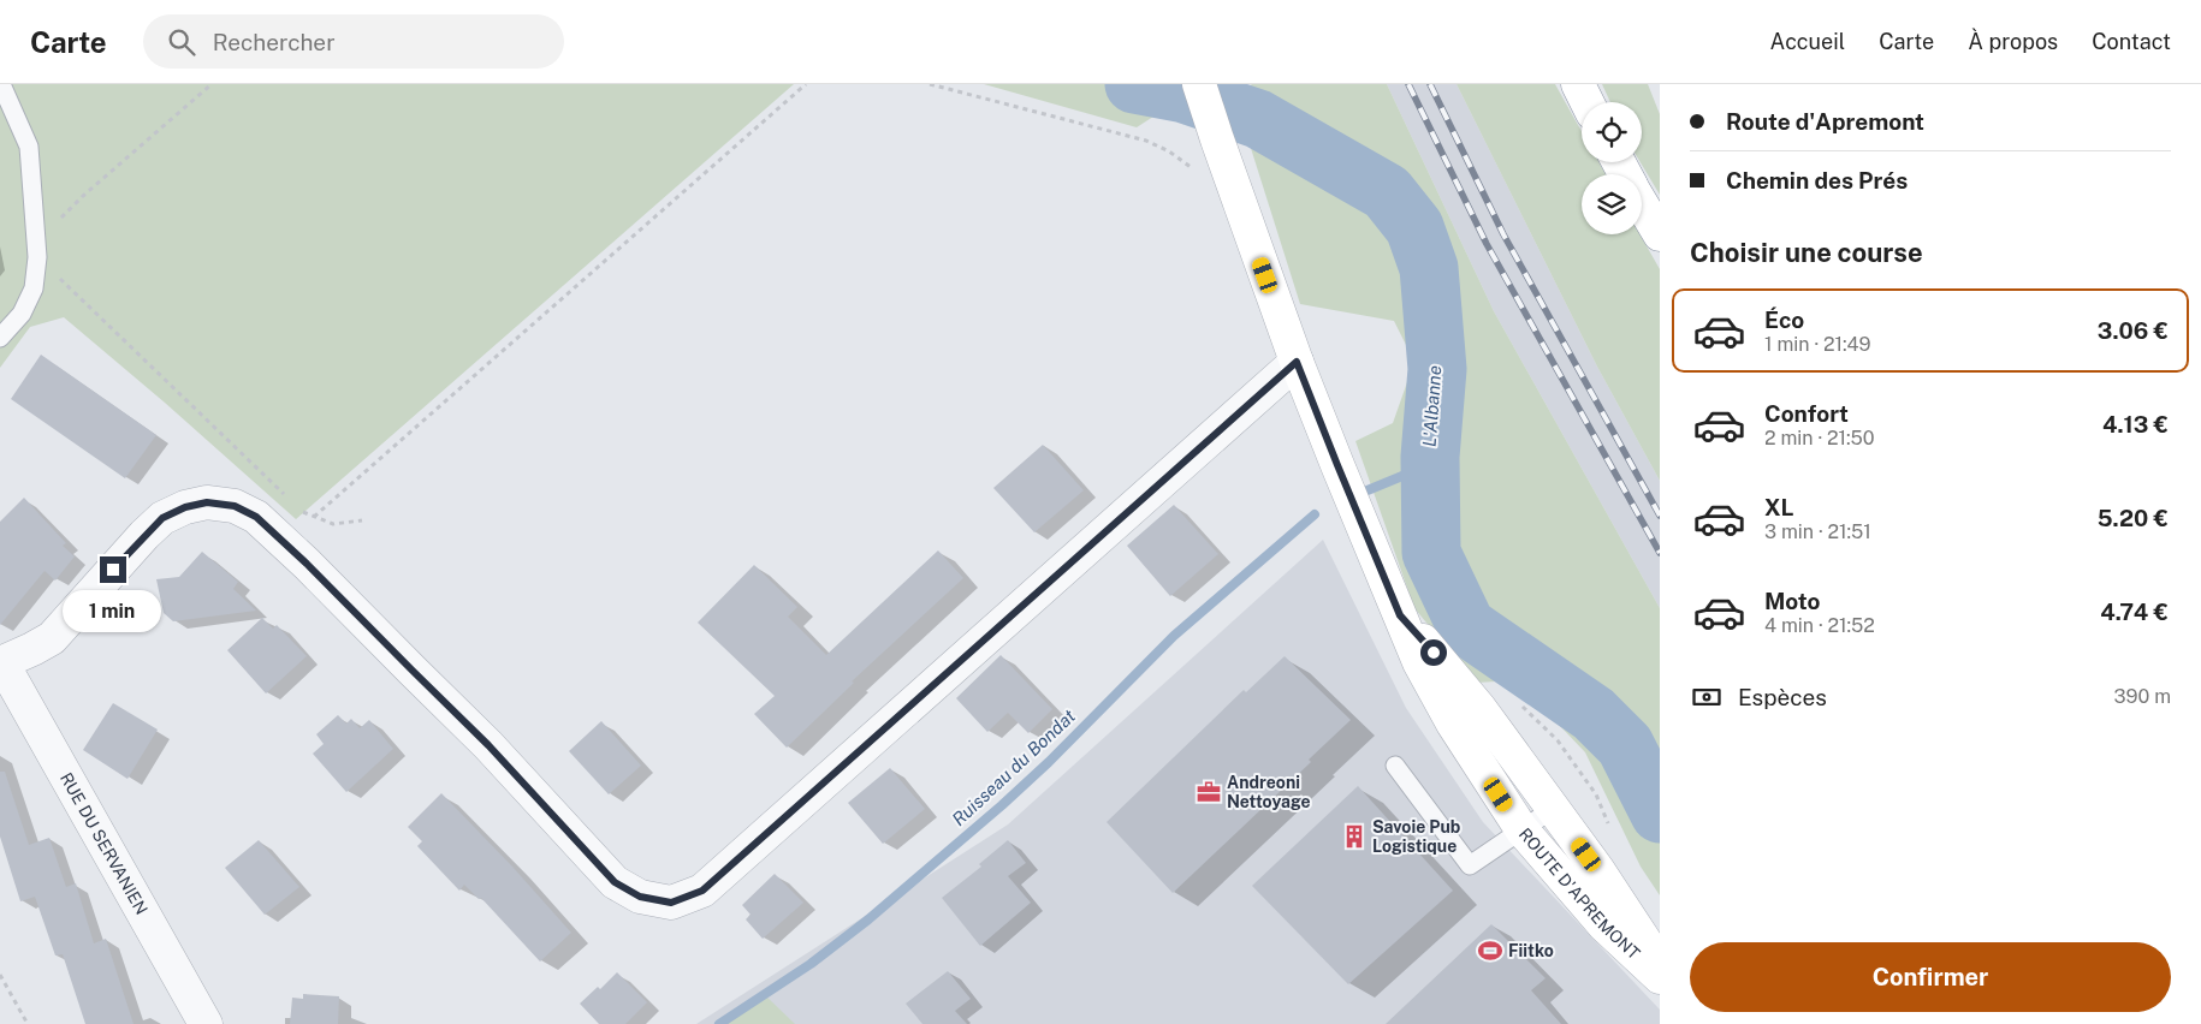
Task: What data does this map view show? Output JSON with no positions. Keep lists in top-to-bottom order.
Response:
{
  "streets": {
    "main road": ["ROUTE D'APREMONT"],
    "street": ["RUE DU SERVANIEN"]
  },
  "water": ["L'Albanne", "Ruisseau du Bondat"],
  "places": {
    "office": ["Andreoni Nettoyage"],
    "building": ["Savoie Pub Logistique"],
    "sports": ["Fiitko"]
  },
  "page": {
    "header": "Carte",
    "search": "Rechercher",
    "nav": [
      "Accueil",
      "Carte",
      "À propos",
      "Contact"
    ],
    "banner": ["Route d'Apremont", "Chemin des Prés"],
    "heading": "Choisir une course",
    "list": [
      {
        "name": "Éco",
        "note": "1 min · 21:49",
        "value": "3.06 €"
      },
      {
        "name": "Confort",
        "note": "2 min · 21:50",
        "value": "4.13 €"
      },
      {
        "name": "XL",
        "note": "3 min · 21:51",
        "value": "5.20 €"
      },
      {
        "name": "Moto",
        "note": "4 min · 21:52",
        "value": "4.74 €"
      }
    ],
    "bubble": "1 min",
    "pay": ["Espèces", "390 m"],
    "buttons": "Confirmer"
  }
}
